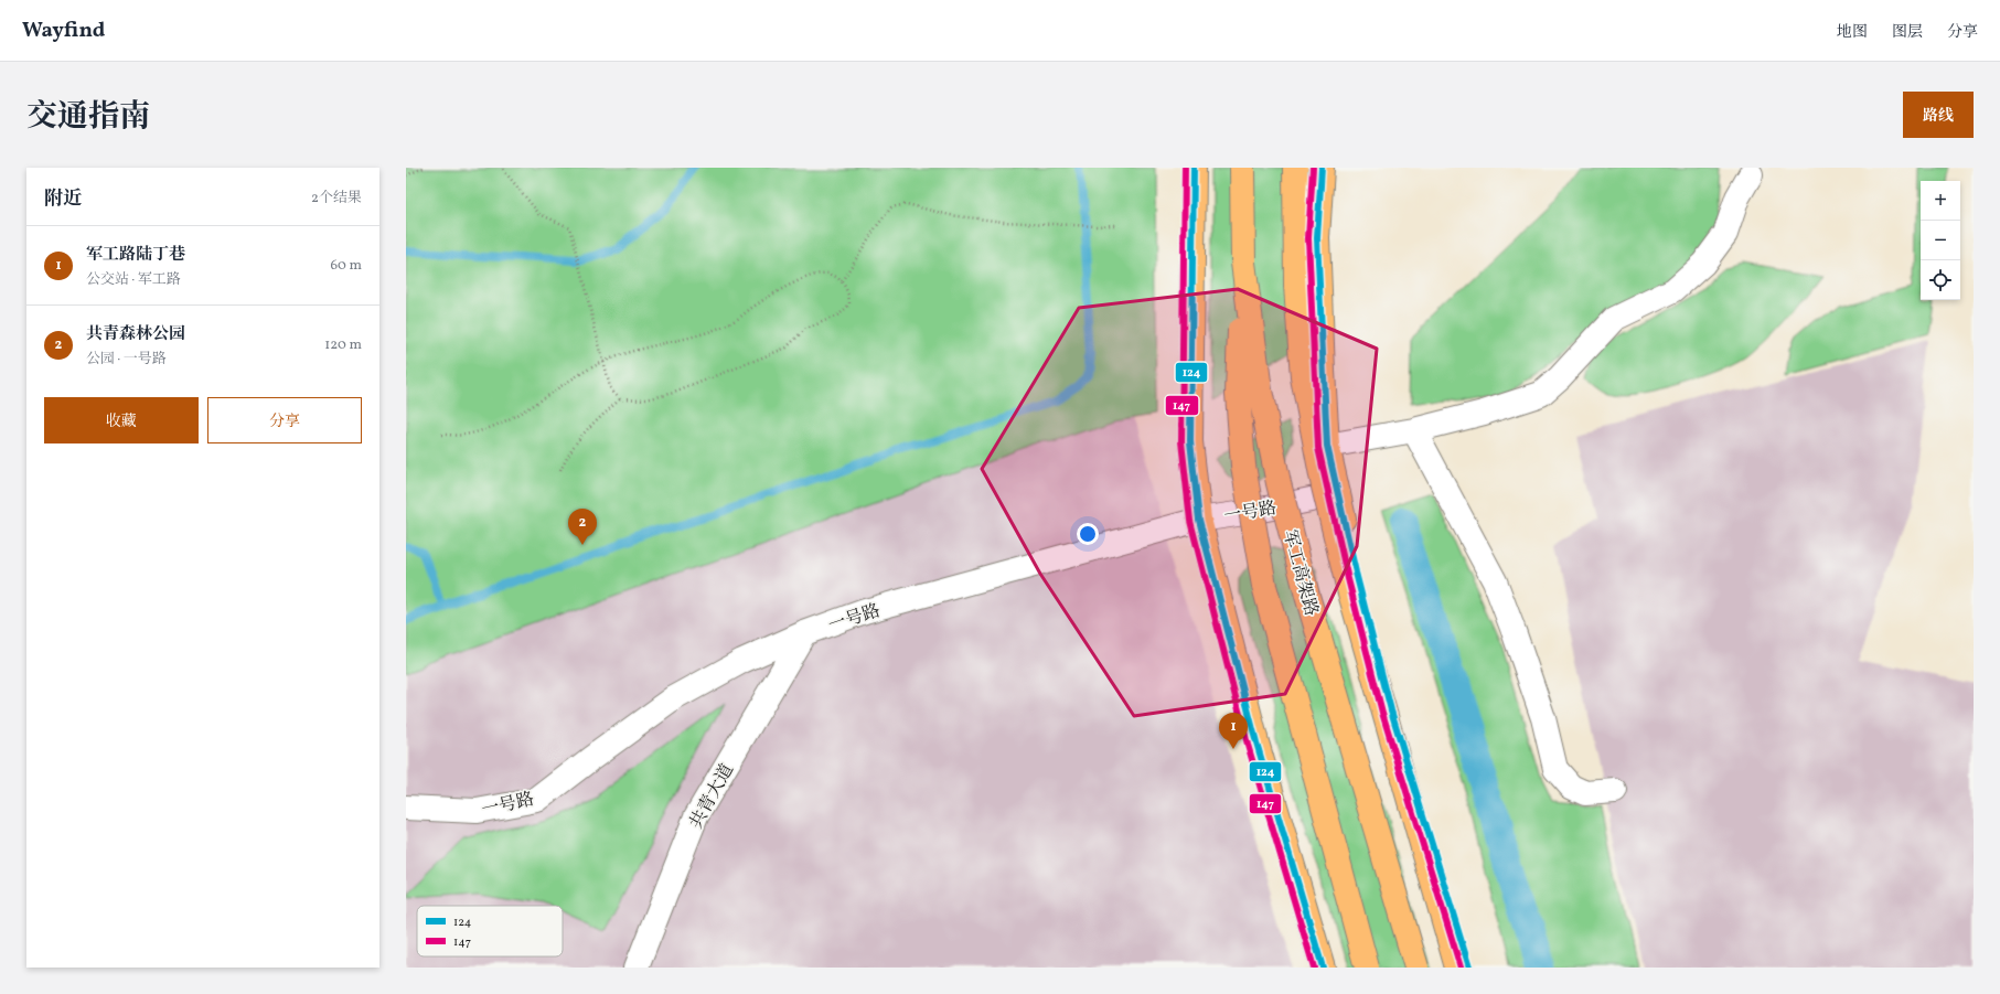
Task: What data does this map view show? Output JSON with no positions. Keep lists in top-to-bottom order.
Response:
{
  "streets": {
    "main road": ["军工高架路"],
    "street": ["一号路", "共青大道"]
  },
  "crossings": [
    ["一号路", "共青大道"]
  ],
  "lines": ["transit line 124", "transit line 147"],
  "legend": ["124", "147"],
  "page": {
    "header": "Wayfind",
    "nav": ["地图", "图层", "分享"],
    "title": "交通指南",
    "buttons": [
      "路线",
      ["收藏", "分享"]
    ],
    "heading": ["附近", "2个结果"],
    "map_buttons": ["+", "−"],
    "list": [
      {
        "mark": "1",
        "name": "军工路陆丁巷",
        "note": "公交站 · 军工路",
        "value": "60 m"
      },
      {
        "mark": "2",
        "name": "共青森林公园",
        "note": "公园 · 一号路",
        "value": "120 m"
      }
    ],
    "pins": ["2", "1"]
  }
}
